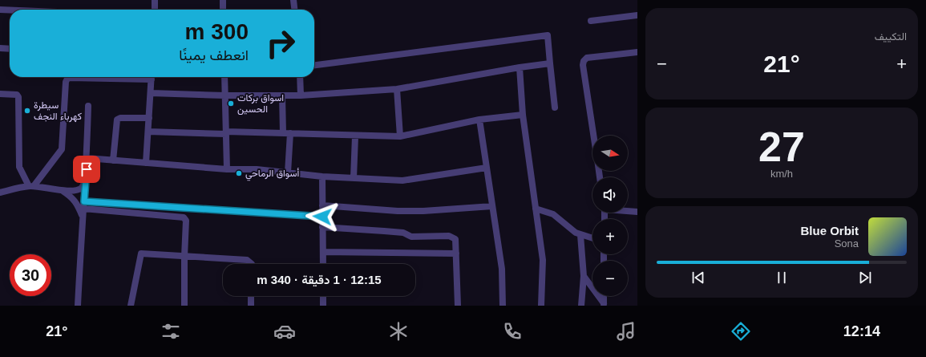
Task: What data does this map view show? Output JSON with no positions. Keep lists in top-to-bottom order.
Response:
{
  "places": ["اسواق بركات الحسين", "سيطرة كهرباء النجف", "أسواق الرماحي"],
  "north": "right",
  "page": {
    "tile": [
      "التكييف",
      ["27", "km/h"]
    ],
    "turn": ["300 m", "انعطف يمينًا"],
    "heat": ["−", "21°", "+"],
    "map_buttons": ["+", "−"],
    "song": ["Blue Orbit", "Sona"],
    "limit": "30",
    "trip": "12:15 · 1 دقيقة · 340 m",
    "tabs": ["12:14", "21°"]
  }
}
